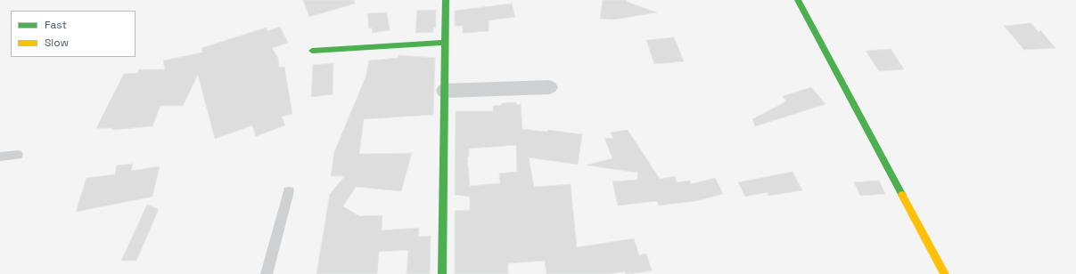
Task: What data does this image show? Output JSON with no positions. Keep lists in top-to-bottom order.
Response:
{
  "legend": ["Fast", "Slow"]
}
